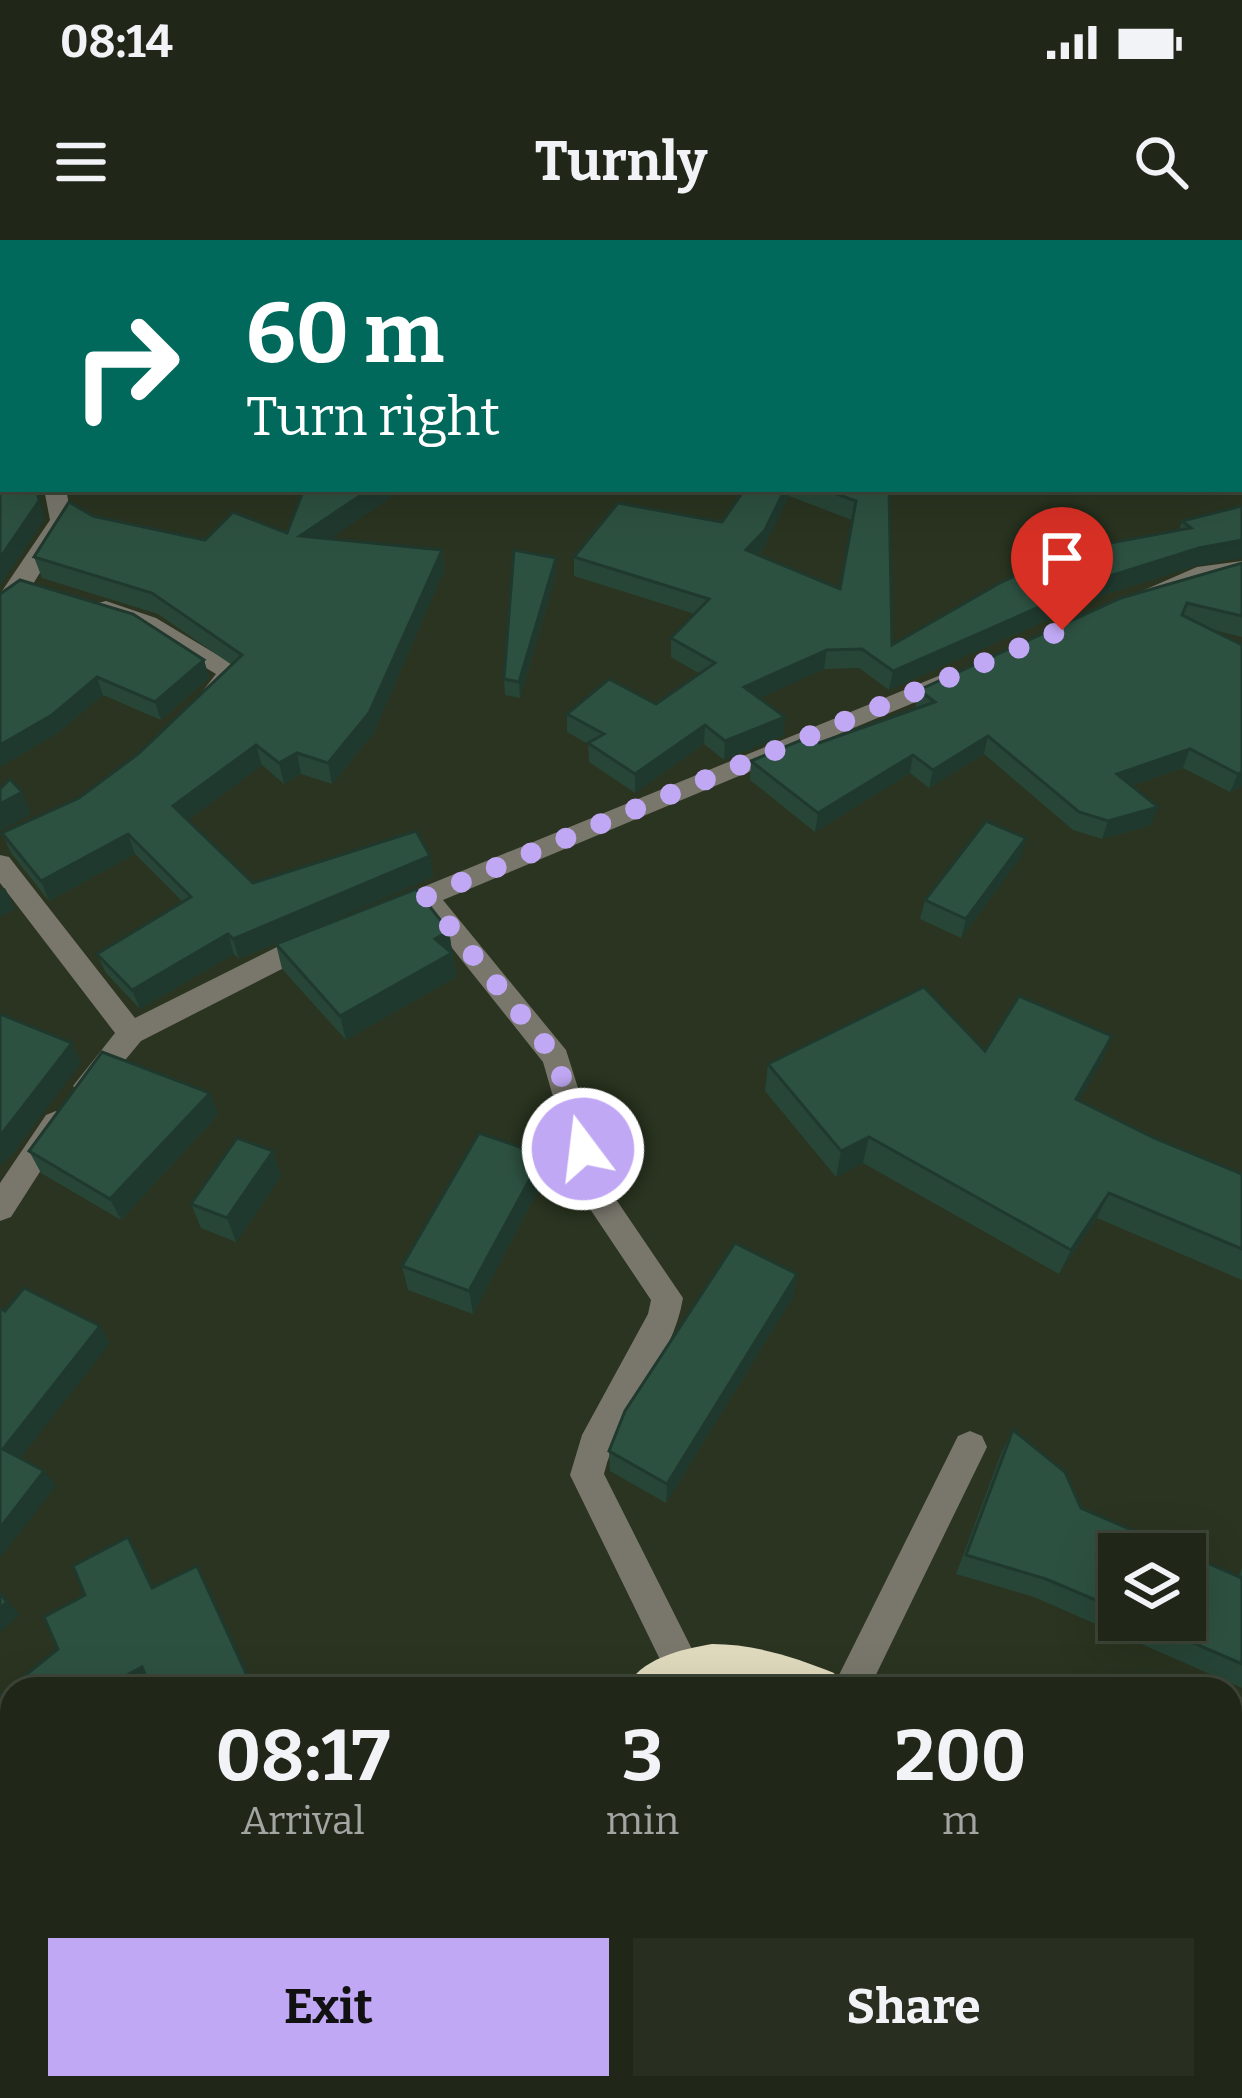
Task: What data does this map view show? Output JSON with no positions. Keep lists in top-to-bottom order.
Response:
{
  "page": {
    "status": "08:14",
    "header": "Turnly",
    "turn": ["60 m", "Turn right"],
    "eta": [
      "08:17",
      "Arrival",
      "3",
      "min",
      "200",
      "m"
    ],
    "buttons": ["Exit", "Share"]
  }
}
